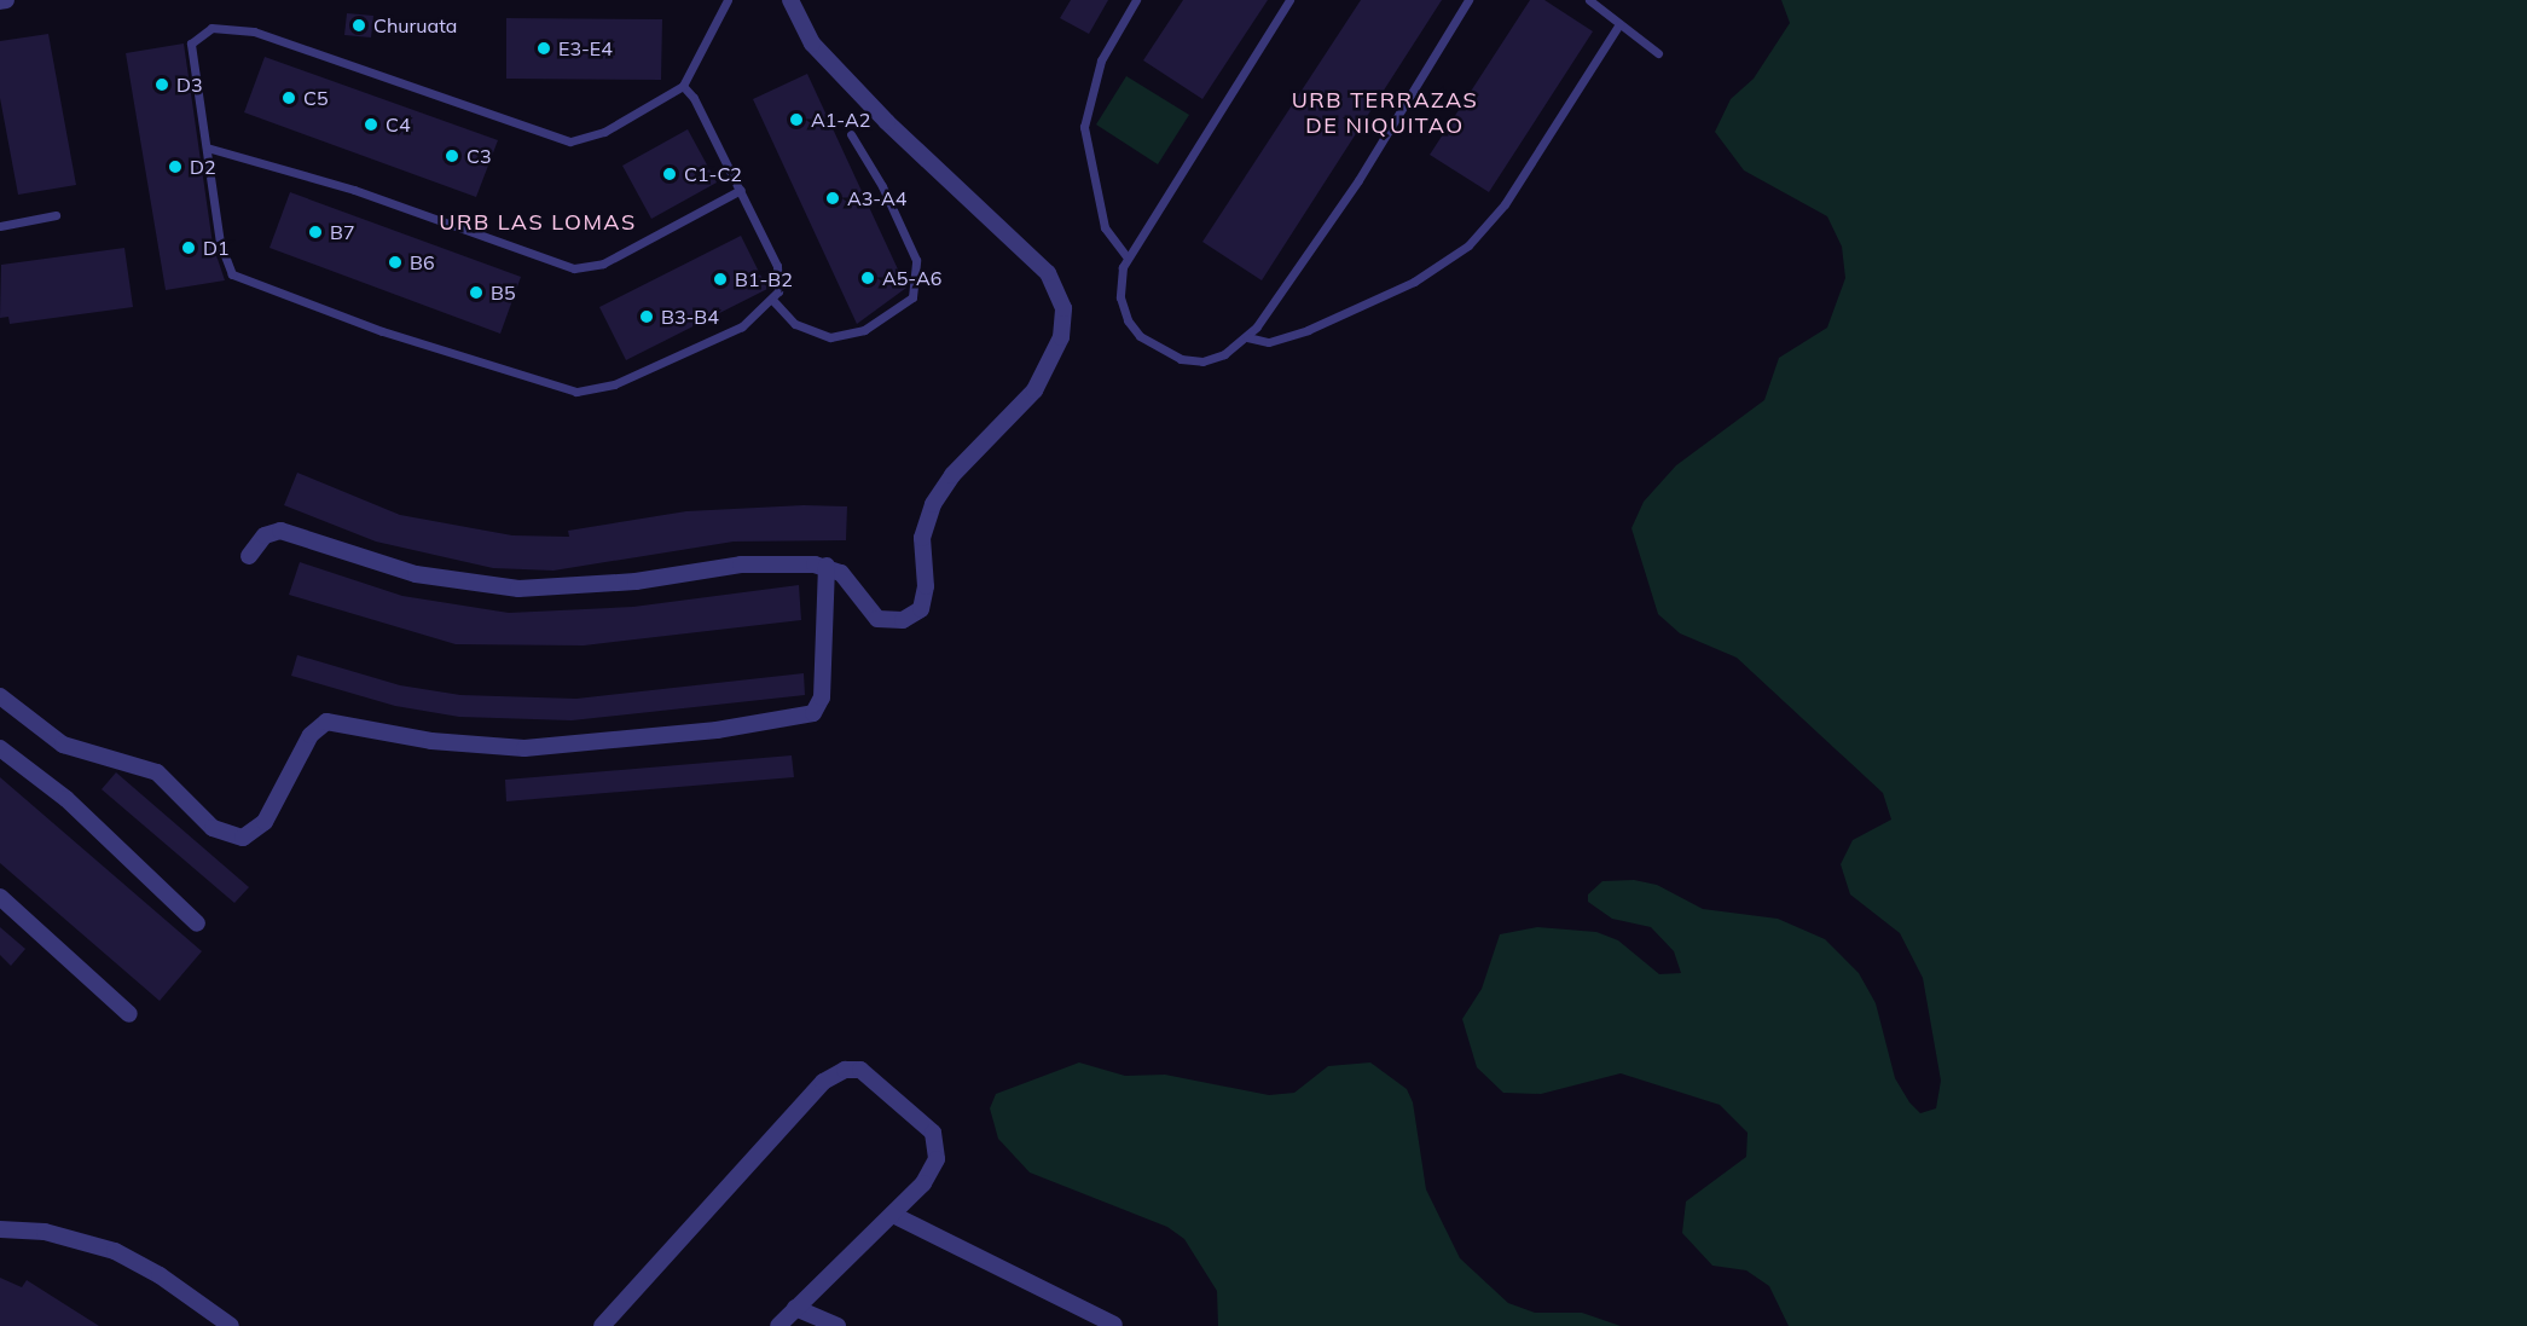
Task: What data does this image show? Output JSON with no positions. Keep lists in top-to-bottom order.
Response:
{
  "districts": ["URB TERRAZAS DE NIQUITAO", "URB LAS LOMAS"],
  "places": [
    "Churuata",
    "E3-E4",
    "D3",
    "C5",
    "A1-A2",
    "C4",
    "C3",
    "D2",
    "C1-C2",
    "A3-A4",
    "B7",
    "D1",
    "B6",
    "A5-A6",
    "B1-B2",
    "B5",
    "B3-B4"
  ]
}
